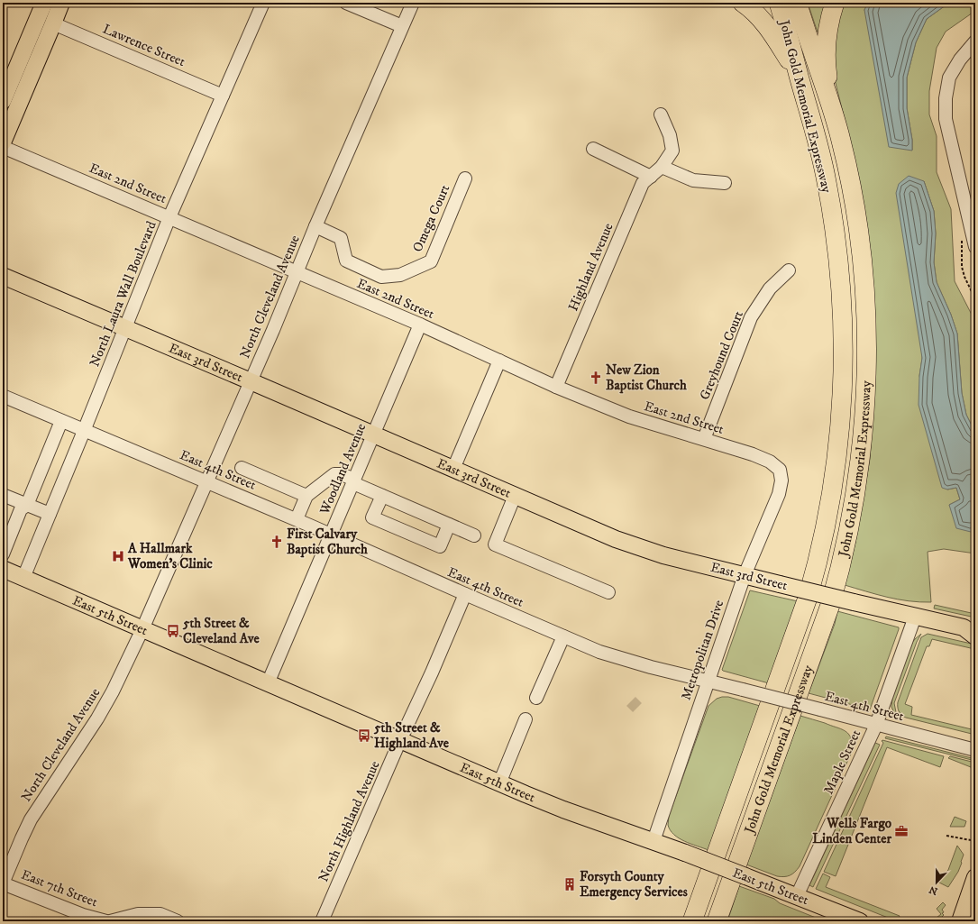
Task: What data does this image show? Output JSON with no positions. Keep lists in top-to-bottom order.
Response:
{
  "streets": {
    "highway": ["John Gold Memorial Expressway"],
    "main road": ["East 3rd Street", "East 5th Street"],
    "street": [
      "Lawrence Street",
      "East 2nd Street",
      "Omega Court",
      "Highland Avenue",
      "North Laura Wall Boulevard",
      "North Cleveland Avenue",
      "Greyhound Court",
      "Woodland Avenue",
      "East 4th Street",
      "Metropolitan Drive",
      "Maple Street",
      "North Highland Avenue",
      "East 7th Street"
    ]
  },
  "crossings": [
    ["Lawrence Street", "North Laura Wall Boulevard"],
    ["East 2nd Street", "Highland Avenue"],
    ["East 2nd Street", "North Laura Wall Boulevard"],
    ["East 2nd Street", "North Cleveland Avenue"],
    ["East 2nd Street", "Greyhound Court"],
    ["East 2nd Street", "Woodland Avenue"],
    ["East 2nd Street", "Metropolitan Drive"],
    ["Omega Court", "North Cleveland Avenue"],
    ["North Laura Wall Boulevard", "East 3rd Street"],
    ["North Laura Wall Boulevard", "East 4th Street"],
    ["North Laura Wall Boulevard", "East 5th Street"],
    ["North Cleveland Avenue", "East 3rd Street"],
    ["North Cleveland Avenue", "East 4th Street"],
    ["North Cleveland Avenue", "East 5th Street"],
    ["North Cleveland Avenue", "East 7th Street"],
    ["East 3rd Street", "Woodland Avenue"],
    ["East 3rd Street", "Metropolitan Drive"],
    ["East 3rd Street", "Maple Street"],
    ["Woodland Avenue", "East 4th Street"],
    ["Woodland Avenue", "East 5th Street"],
    ["East 4th Street", "Metropolitan Drive"],
    ["East 4th Street", "Maple Street"],
    ["East 4th Street", "North Highland Avenue"],
    ["East 5th Street", "Metropolitan Drive"],
    ["East 5th Street", "Maple Street"],
    ["East 5th Street", "North Highland Avenue"]
  ],
  "places": {
    "church": ["New Zion Baptist Church", "First Calvary Baptist Church"],
    "hospital": ["A Hallmark Women's Clinic"],
    "bus stop": ["5th Street & Cleveland Ave", "5th Street & Highland Ave"],
    "office": ["Wells Fargo Linden Center"],
    "building": ["Forsyth County Emergency Services"]
  },
  "north": "bottom"
}
